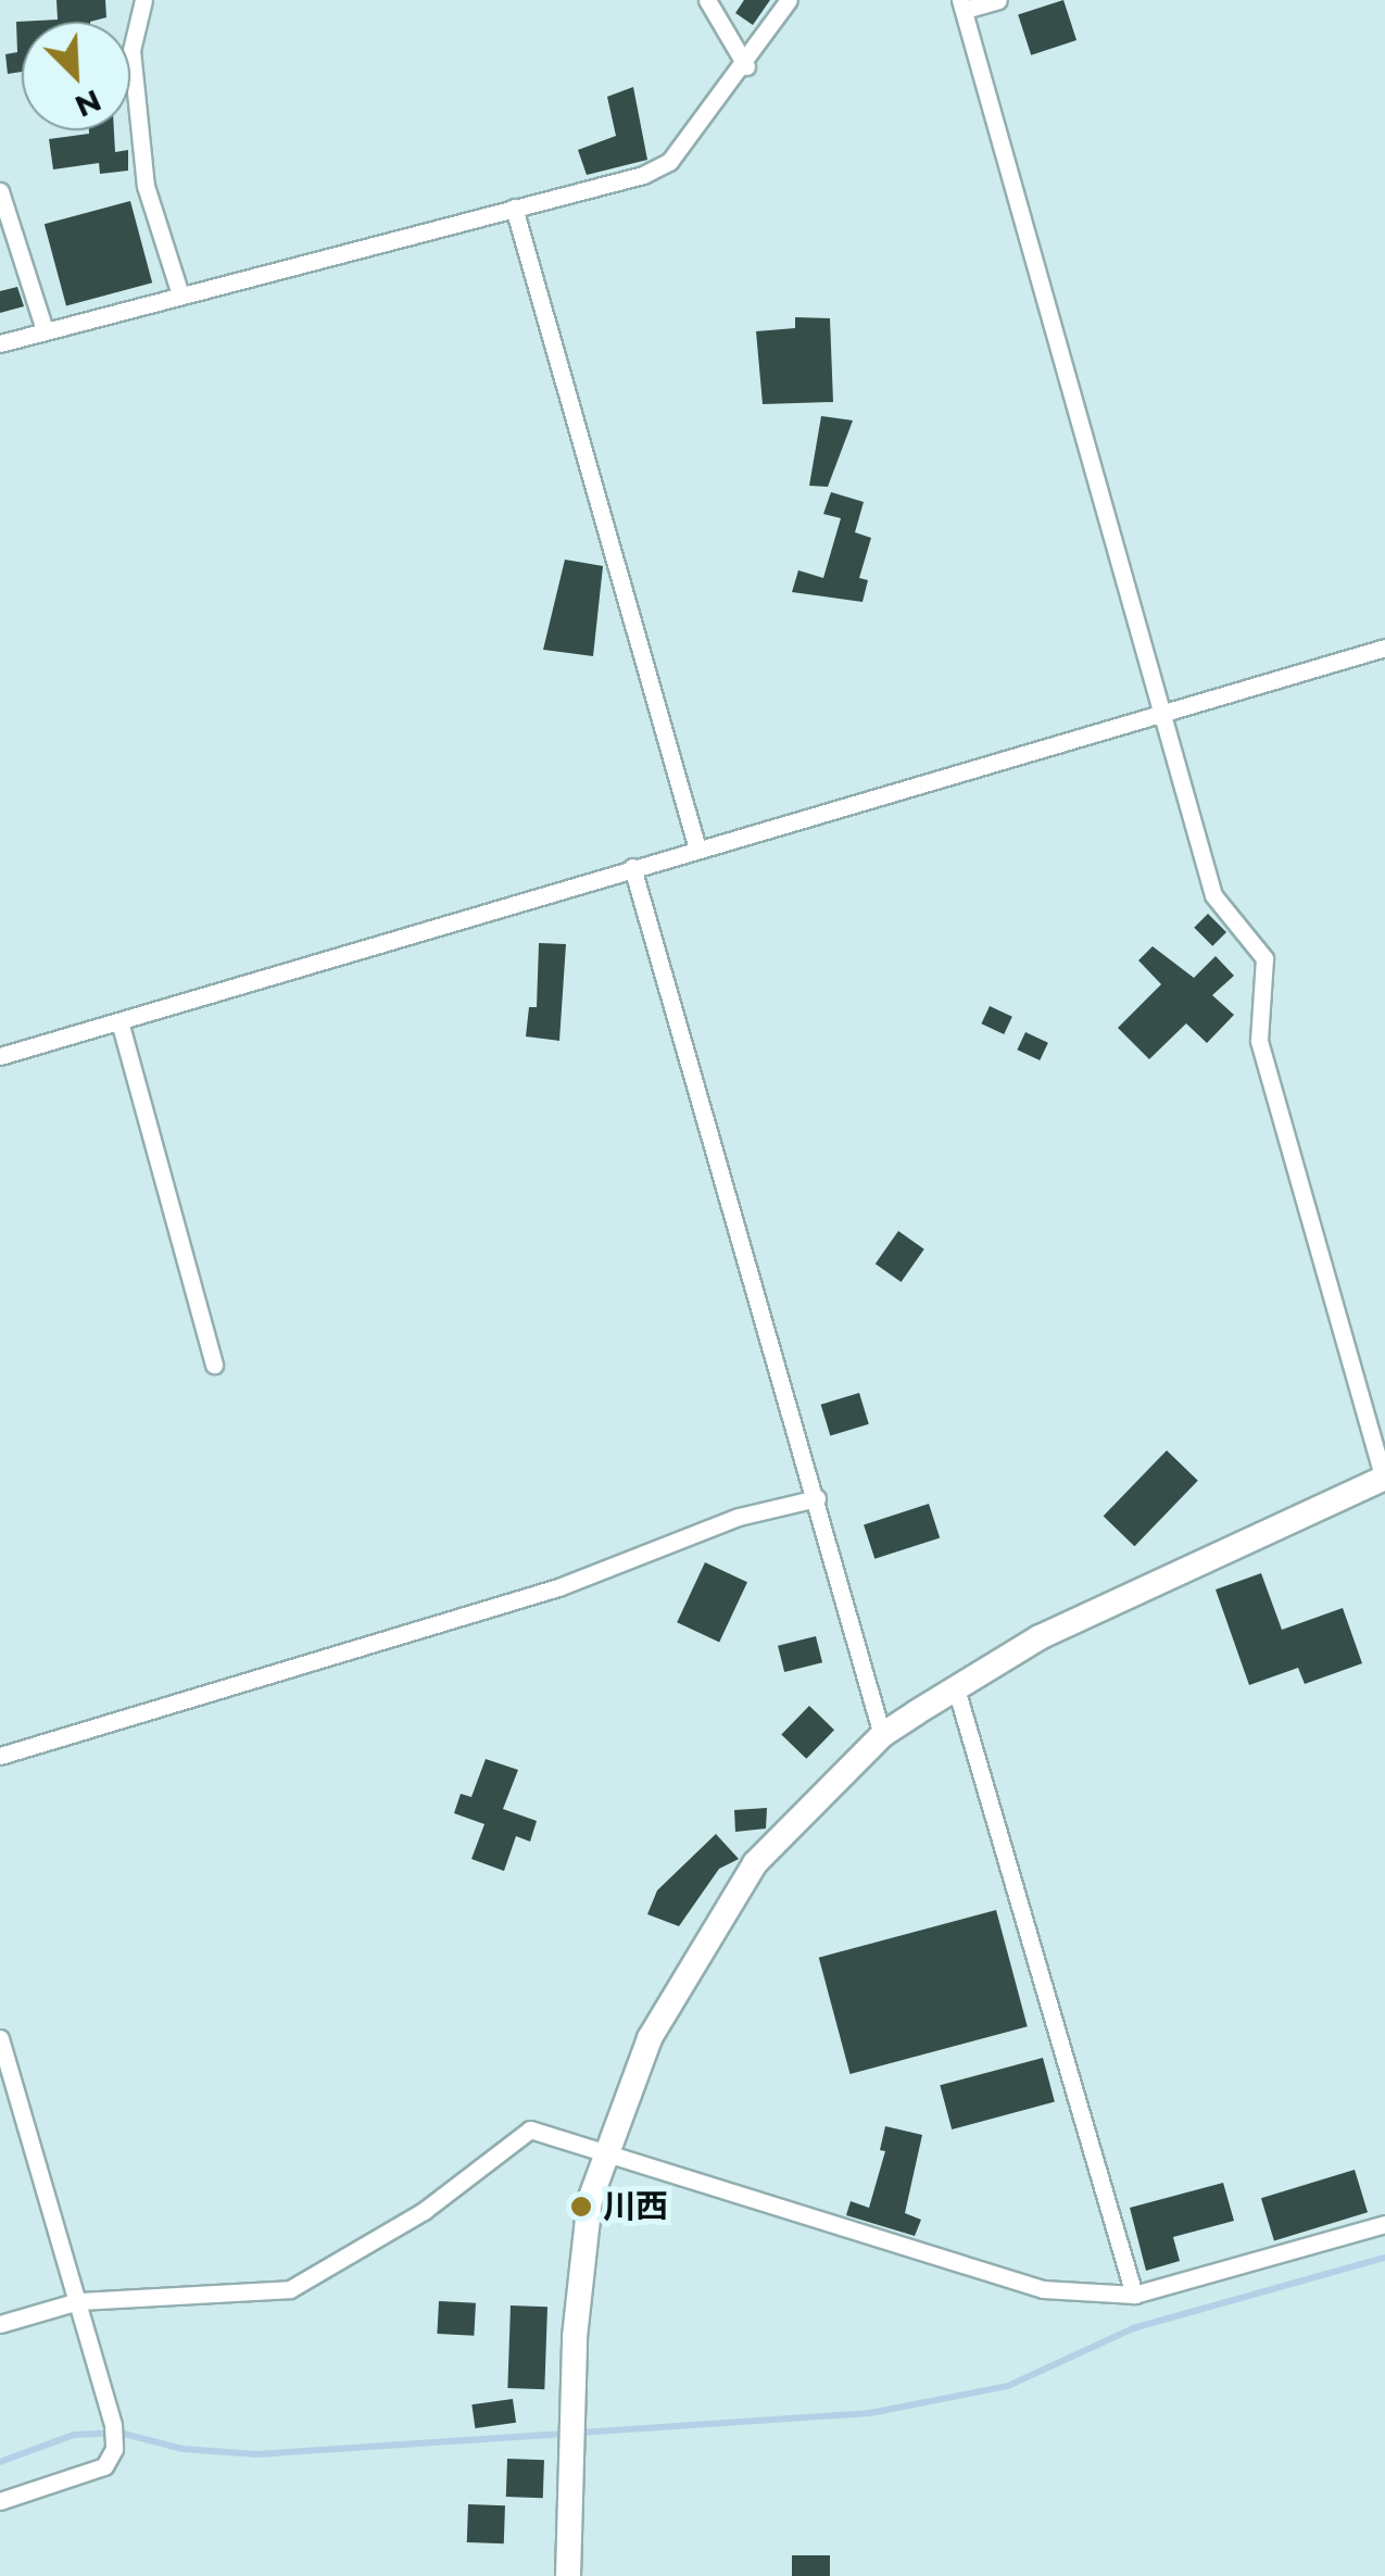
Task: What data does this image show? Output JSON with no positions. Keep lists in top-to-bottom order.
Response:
{
  "places": ["川西"],
  "north": "bottom right"
}
